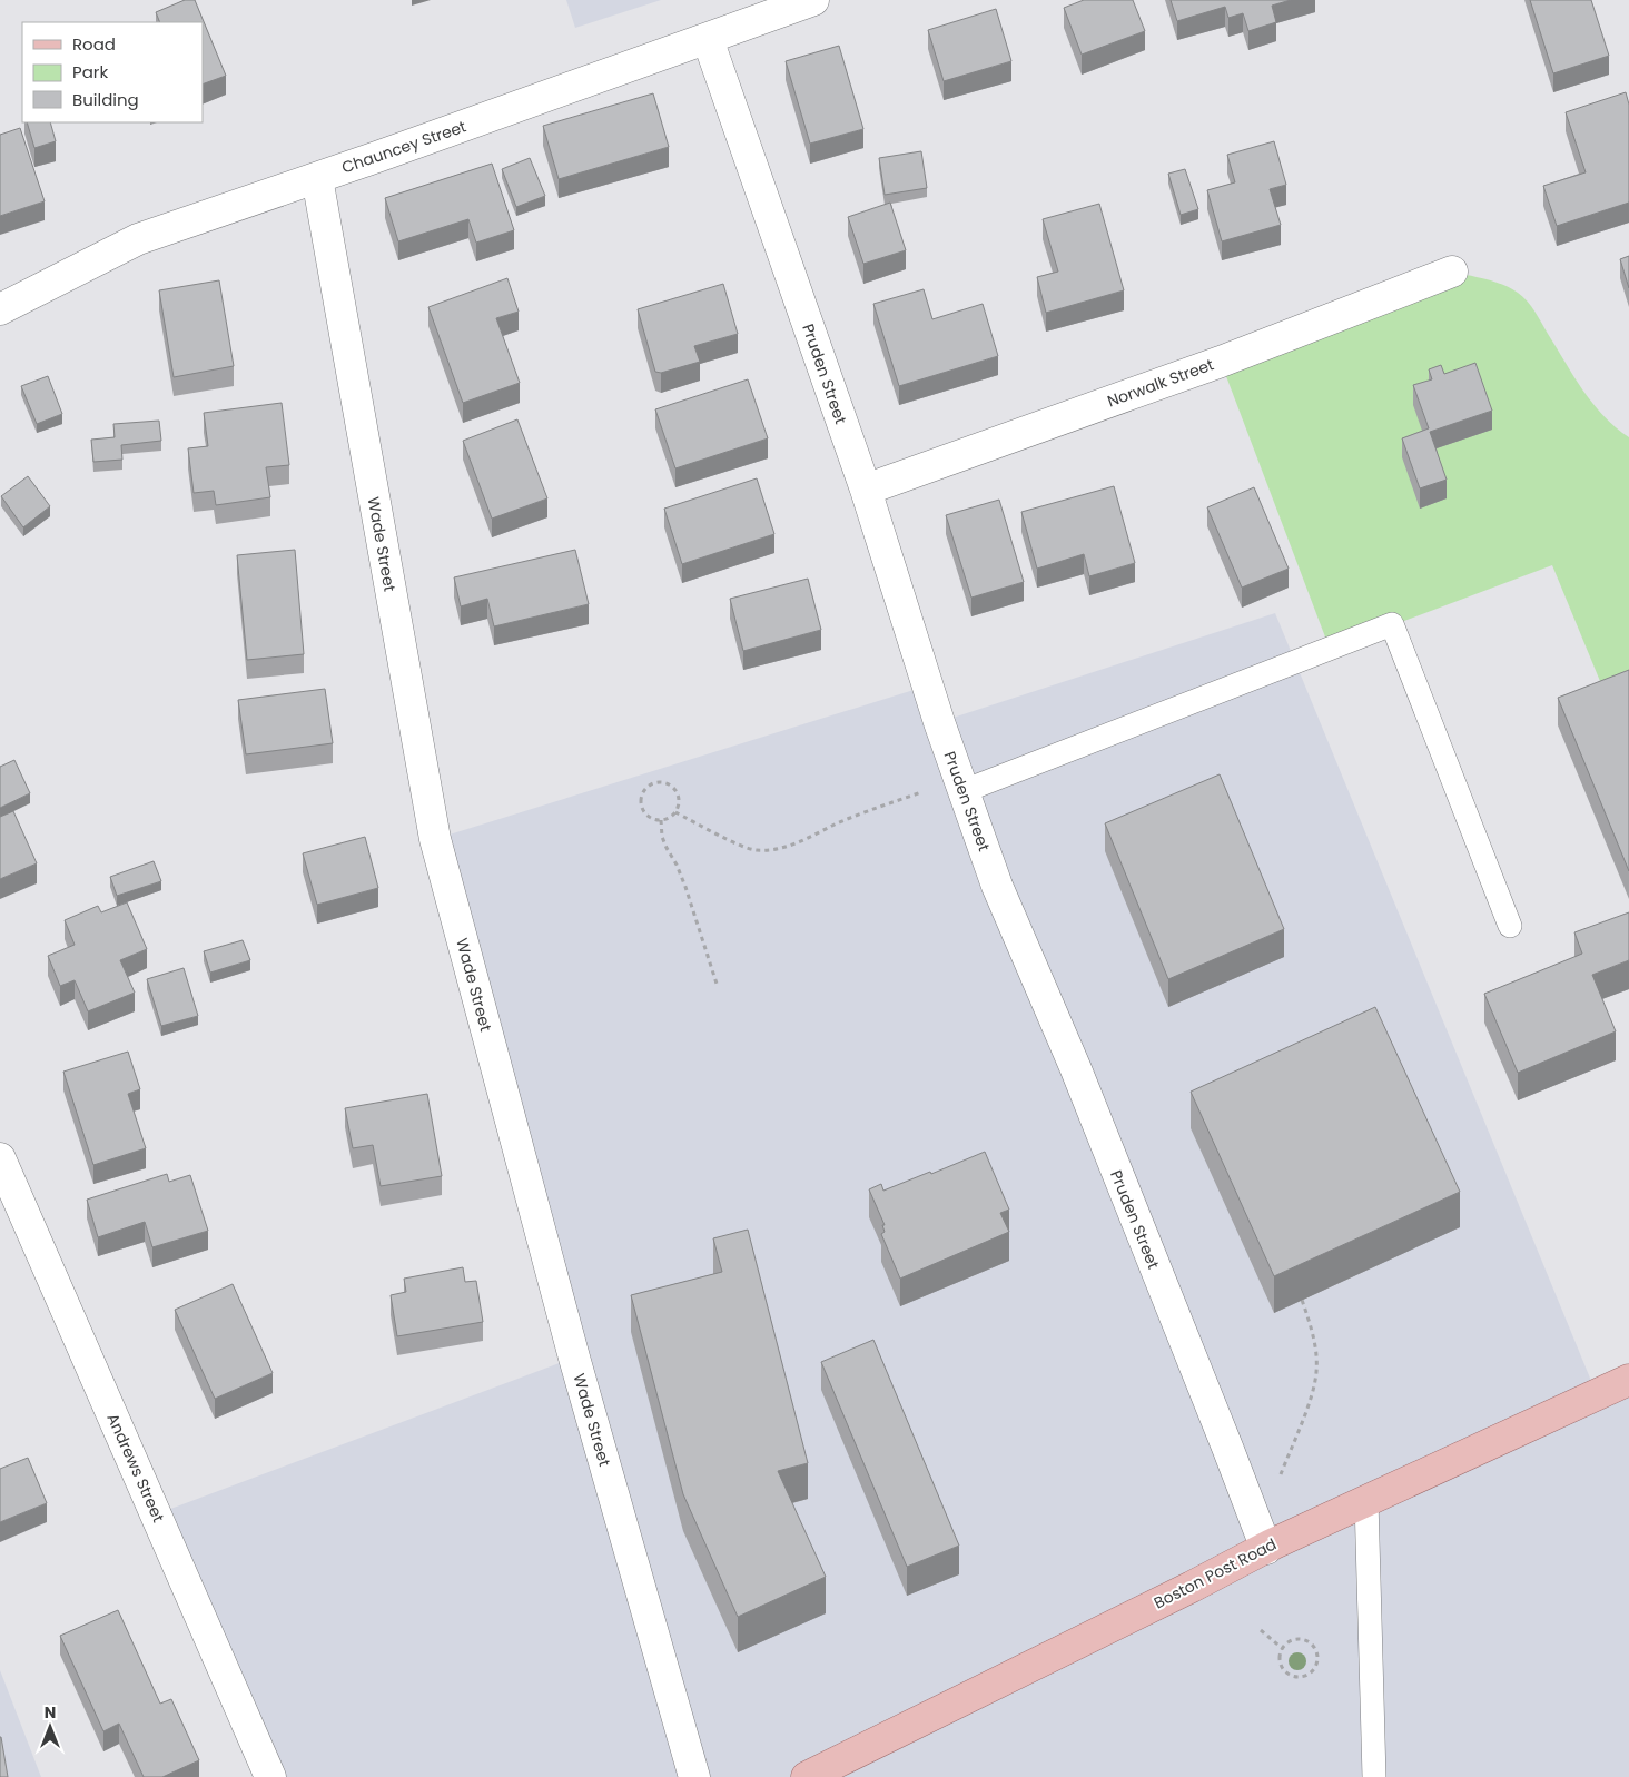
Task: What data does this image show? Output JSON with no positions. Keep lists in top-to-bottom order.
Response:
{
  "streets": {
    "main road": ["Boston Post Road"],
    "street": [
      "Chauncey Street",
      "Pruden Street",
      "Norwalk Street",
      "Wade Street",
      "Andrews Street"
    ]
  },
  "crossings": [
    ["Chauncey Street", "Pruden Street"],
    ["Chauncey Street", "Wade Street"],
    ["Pruden Street", "Norwalk Street"],
    ["Pruden Street", "Boston Post Road"]
  ],
  "legend": ["Road", "Park", "Building"],
  "north": "top"
}
